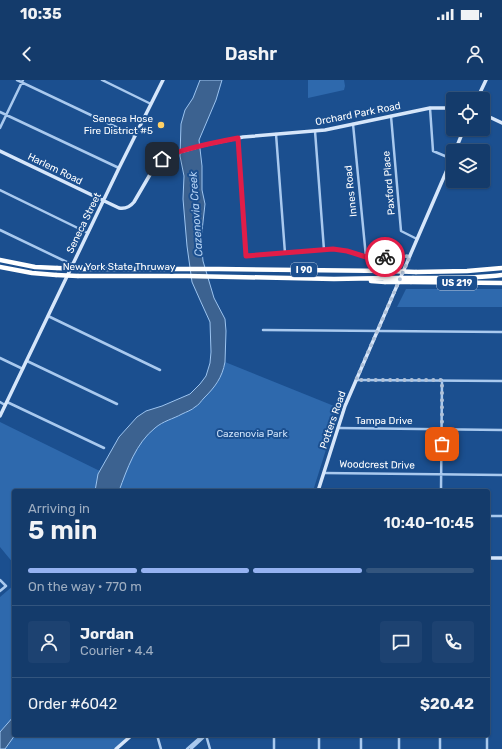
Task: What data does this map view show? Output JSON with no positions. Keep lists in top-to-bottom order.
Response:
{
  "streets": {
    "highway": ["New York State Thruway", "I 90", "US 219"],
    "main road": [
      "Orchard Park Road",
      "Harlem Road",
      "Seneca Street",
      "Potters Road"
    ],
    "street": [
      "Paxford Place",
      "Innes Road",
      "Tampa Drive",
      "Woodcrest Drive"
    ]
  },
  "crossings": [
    ["Orchard Park Road", "Harlem Road"],
    ["Orchard Park Road", "Paxford Place"],
    ["Orchard Park Road", "Innes Road"],
    ["Orchard Park Road", "Seneca Street"],
    ["Harlem Road", "Seneca Street"],
    ["Paxford Place", "Potters Road"],
    ["New York State Thruway", "US 219"],
    ["Potters Road", "Tampa Drive"],
    ["Potters Road", "Woodcrest Drive"]
  ],
  "water": ["Cazenovia Creek"],
  "parks": ["Cazenovia Park"],
  "places": ["Seneca Hose Fire District #5"],
  "page": {
    "status": "10:35",
    "header": "Dashr",
    "heading": ["5 min", "Arriving in", "10:40–10:45"],
    "panel": [
      "Jordan",
      "Courier · 4.4",
      "Order #6042",
      "$20.42"
    ],
    "bar": "On the way · 770 m"
  }
}
